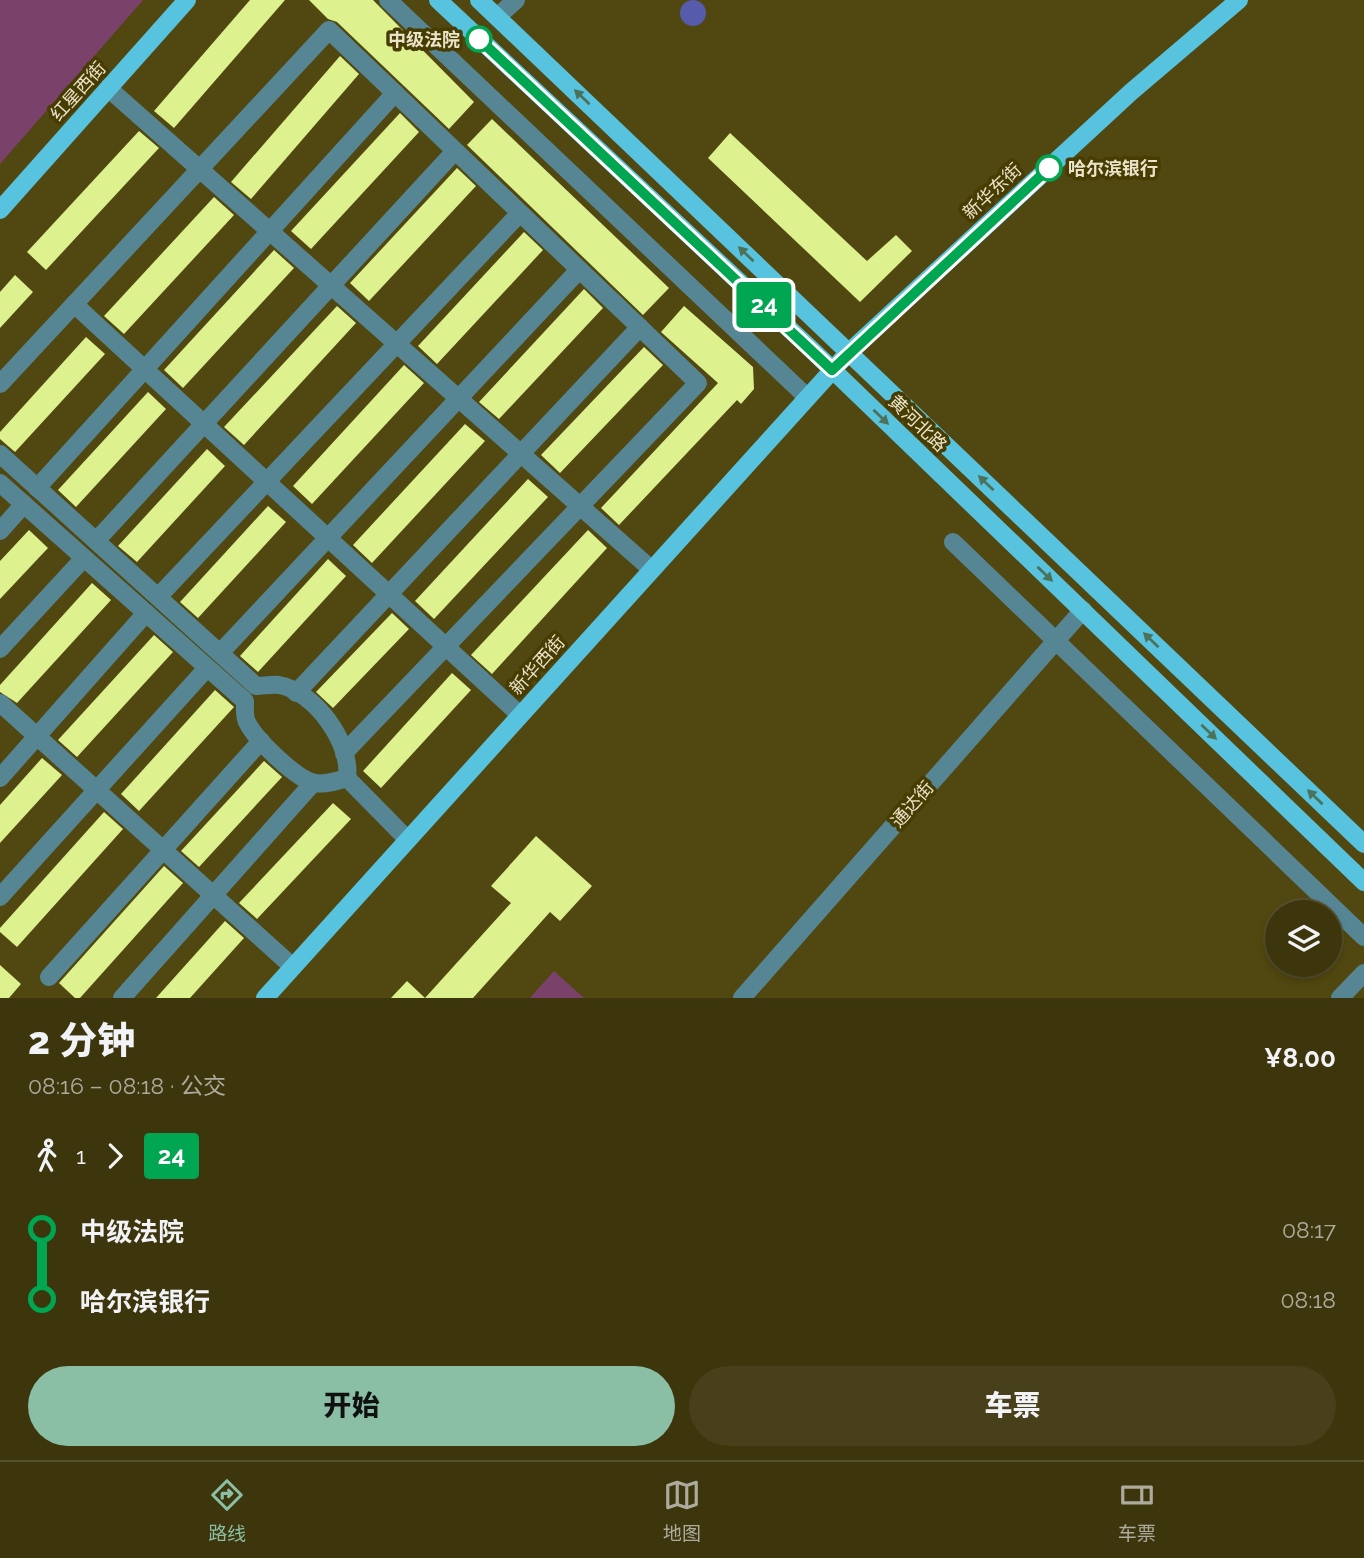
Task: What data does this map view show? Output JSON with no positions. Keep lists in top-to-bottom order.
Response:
{
  "streets": {
    "main road": [
      "红星西街",
      "新华东街",
      "黄河北路",
      "新华西街"
    ],
    "street": ["通达街"]
  },
  "crossings": [
    ["新华东街", "黄河北路"],
    ["新华东街", "新华西街"],
    ["黄河北路", "新华西街"],
    ["黄河北路", "通达街"]
  ],
  "places": ["中级法院", "哈尔滨银行"],
  "lines": ["bus line 24"],
  "page": {
    "on_map": "24",
    "heading": ["2 分钟", "08:16 – 08:18 · 公交", "¥8.00"],
    "legs": ["1", "24"],
    "list": [
      {
        "name": "中级法院",
        "value": "08:17"
      },
      {
        "name": "哈尔滨银行",
        "value": "08:18"
      }
    ],
    "buttons": ["开始", "车票"],
    "tabs": ["路线", "地图", "车票"]
  }
}
